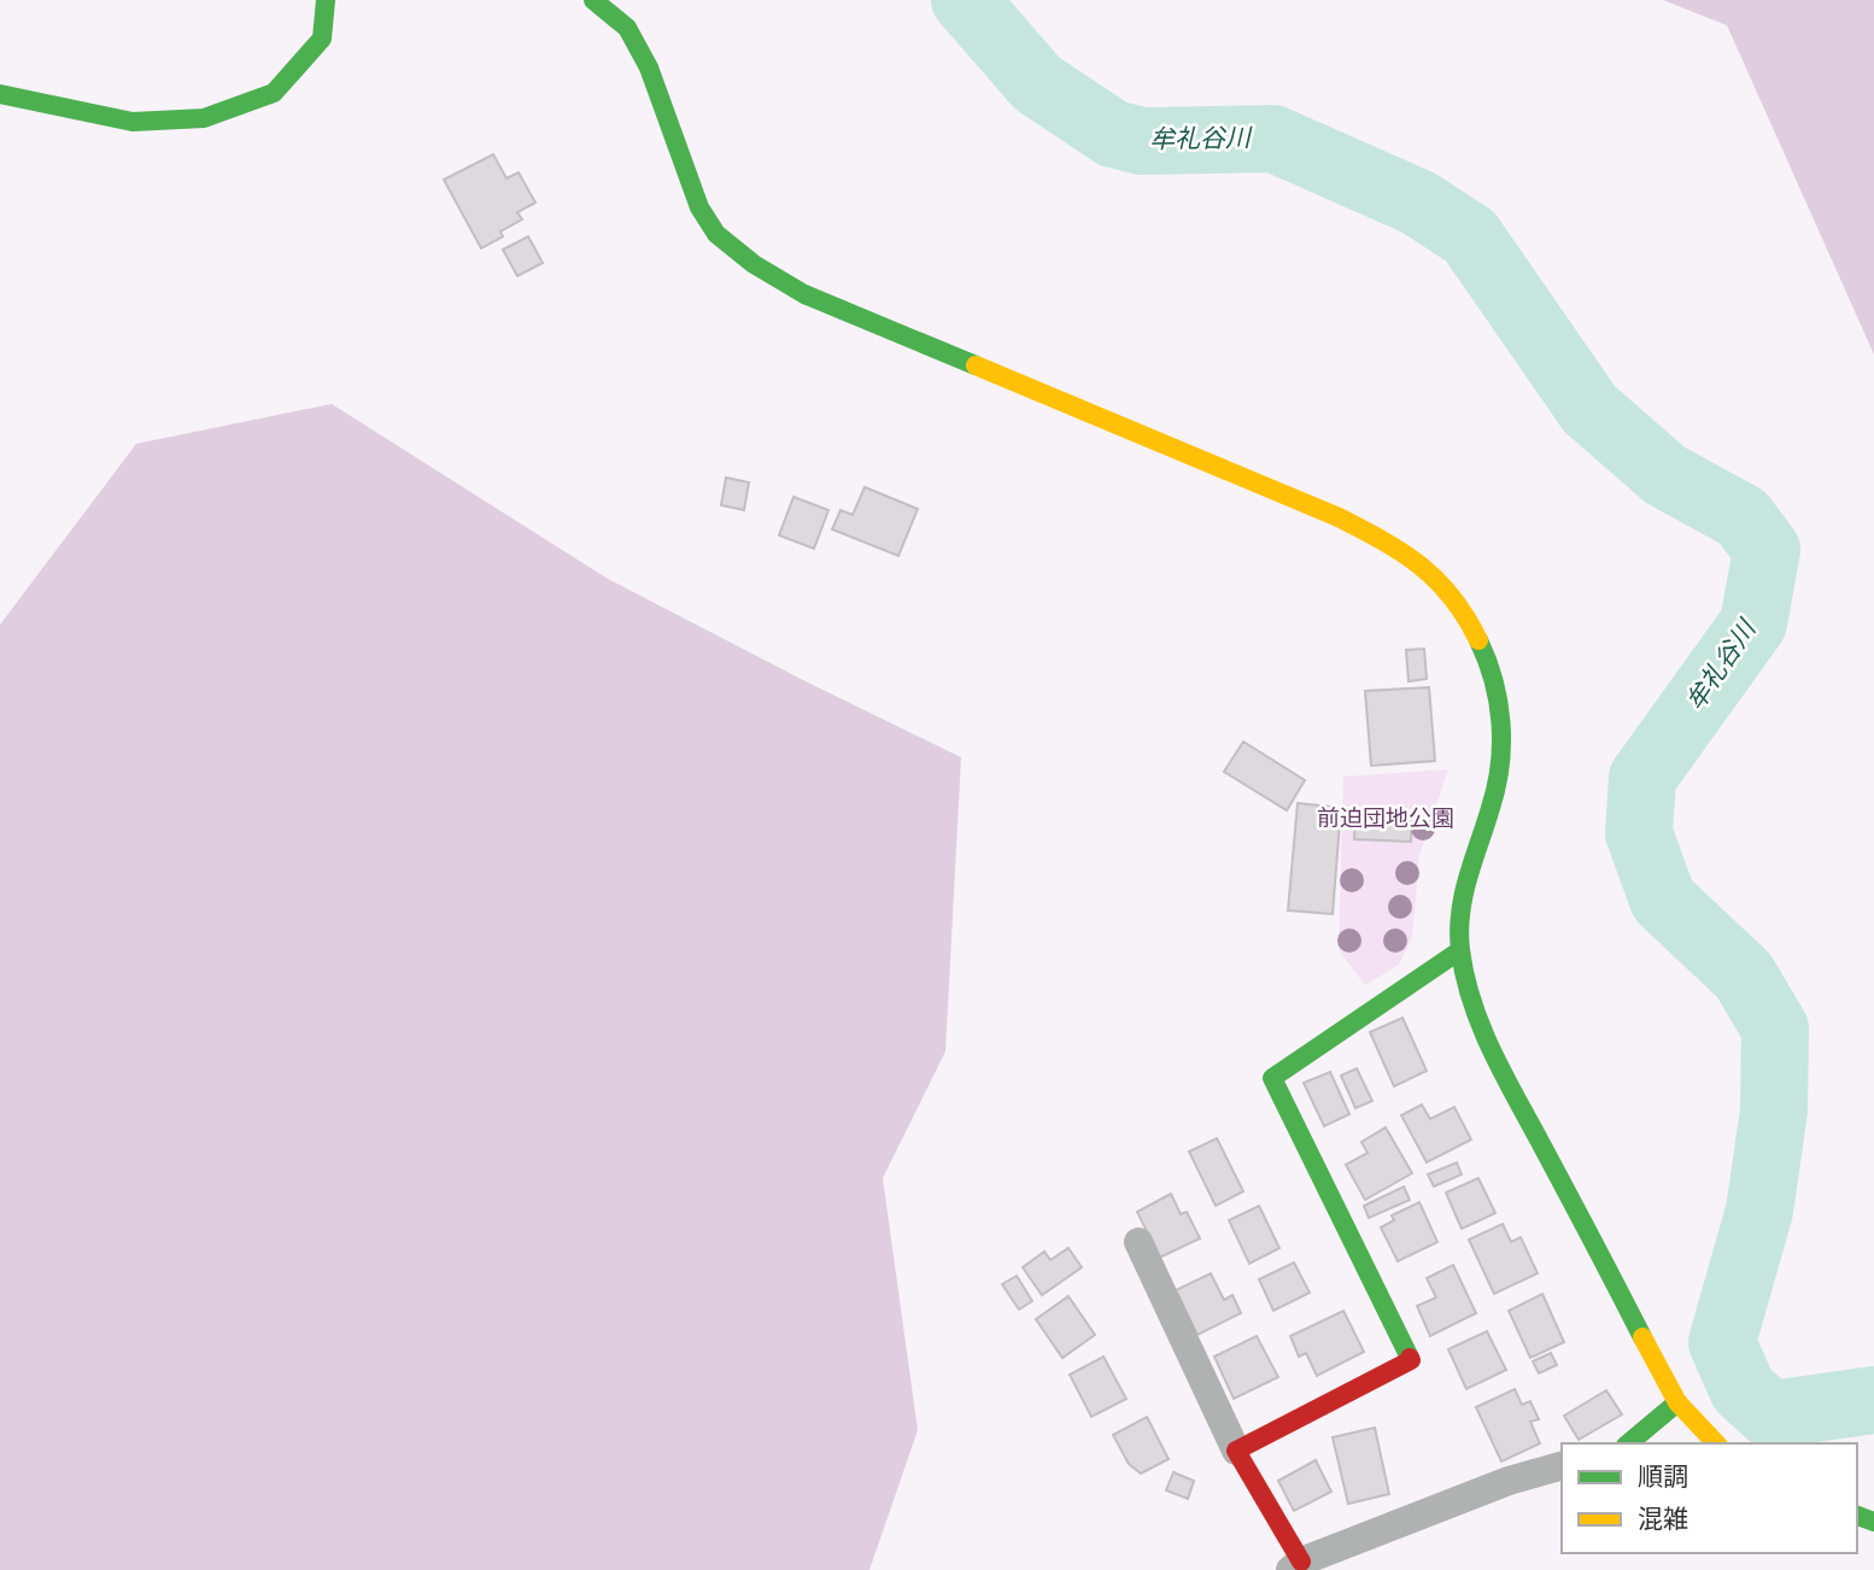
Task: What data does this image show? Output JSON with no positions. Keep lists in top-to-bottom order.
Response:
{
  "water": ["牟礼谷川"],
  "parks": ["前迫団地公園"],
  "legend": ["順調", "混雑"]
}
